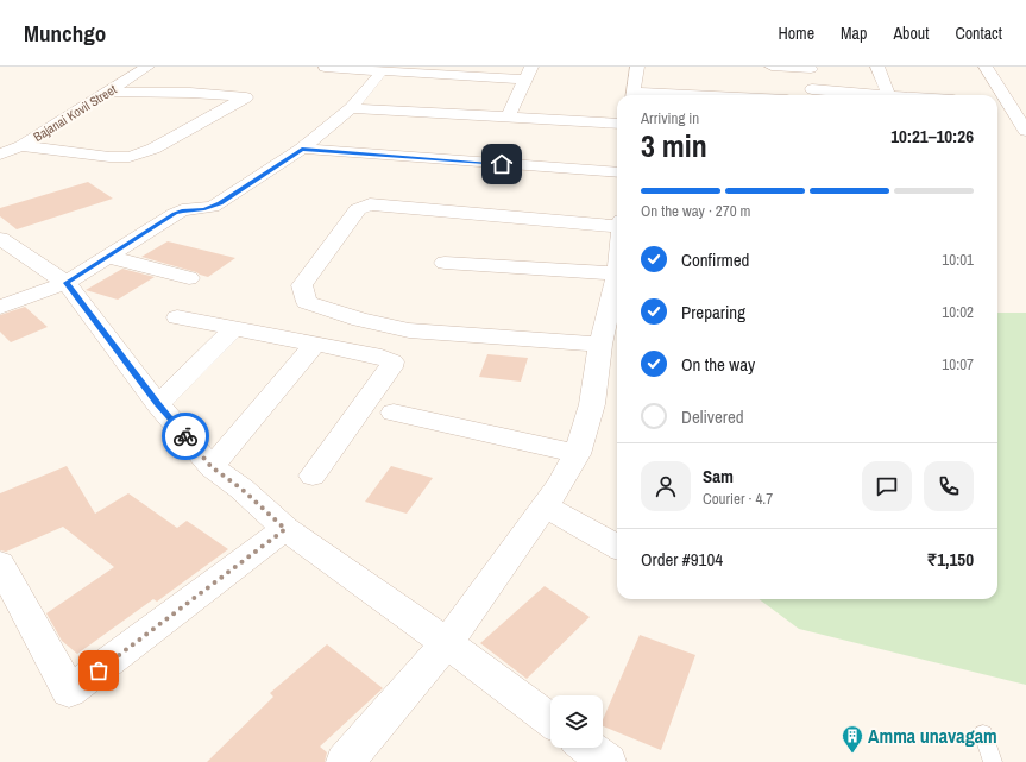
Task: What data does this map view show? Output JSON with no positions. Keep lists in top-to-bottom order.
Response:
{
  "streets": {
    "street": ["Bajanai Kovil Street"]
  },
  "places": {
    "building": ["Amma unavagam"]
  },
  "page": {
    "header": "Munchgo",
    "nav": [
      "Home",
      "Map",
      "About",
      "Contact"
    ],
    "heading": ["3 min", "Arriving in", "10:21–10:26"],
    "panel": [
      "Sam",
      "Courier · 4.7",
      "Order #9104",
      "₹1,150"
    ],
    "bar": "On the way · 270 m",
    "list": [
      ["Confirmed", "10:01"],
      ["Preparing", "10:02"],
      ["On the way", "10:07"],
      "Delivered"
    ]
  }
}
